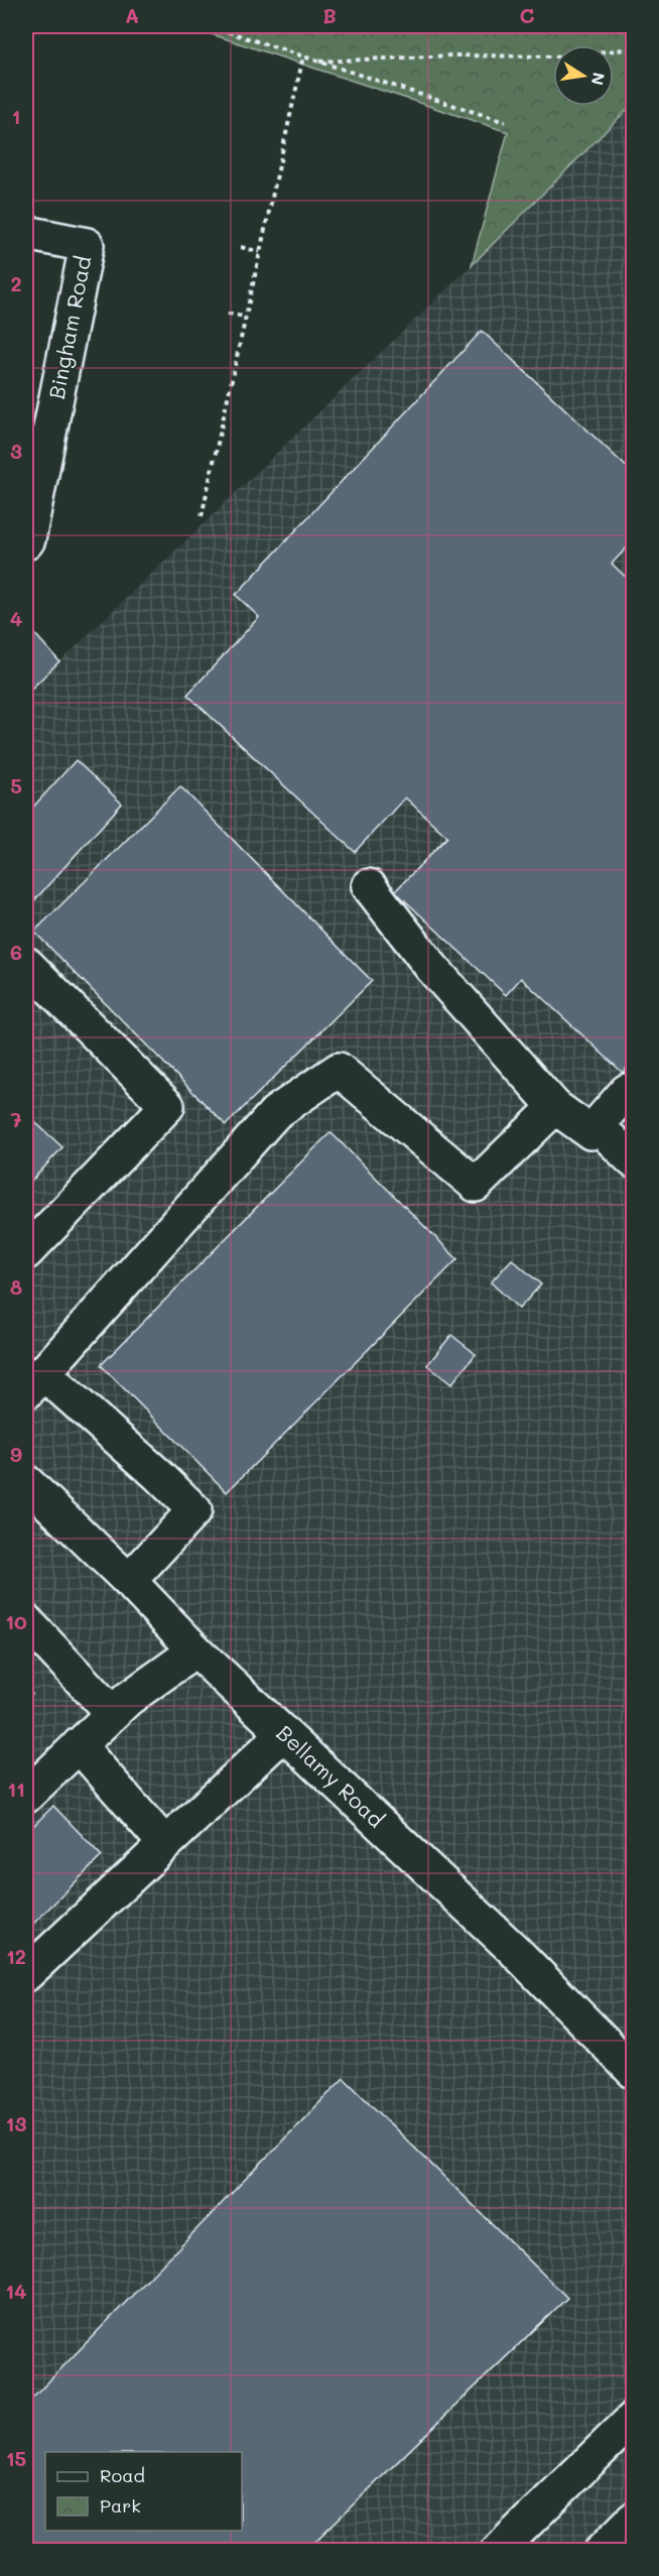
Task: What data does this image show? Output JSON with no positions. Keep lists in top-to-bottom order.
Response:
{
  "streets": {
    "street": ["Bingham Road", "Bellamy Road"]
  },
  "legend": ["Road", "Park"],
  "north": "right",
  "grid": {
    "columns": ["A", "B", "C"],
    "rows": [
      "1",
      "2",
      "3",
      "4",
      "5",
      "6",
      "7",
      "8",
      "9",
      "10",
      "11",
      "12",
      "13",
      "14",
      "15"
    ]
  }
}
